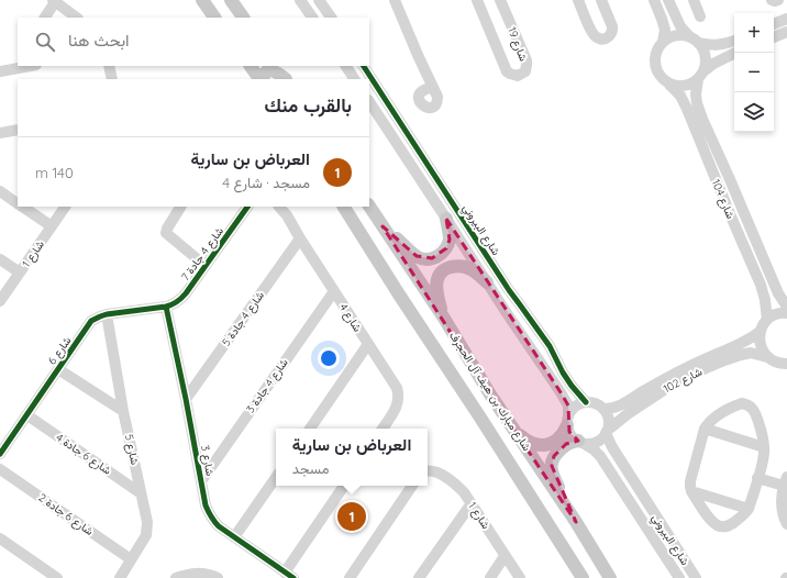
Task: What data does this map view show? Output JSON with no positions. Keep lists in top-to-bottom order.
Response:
{
  "streets": {
    "main road": ["شارع مبارك بن هيف آل الحجرف"],
    "street": [
      "شارع 19",
      "شارع 104",
      "شارع البيروني",
      "شارع 1",
      "شارع 4 جادة 7",
      "شارع 4",
      "شارع 4 جادة 5",
      "شارع 6",
      "شارع 102",
      "شارع 4 جادة 3",
      "شارع 5",
      "شارع 6 جادة 4",
      "شارع 3",
      "شارع 6 جادة 2"
    ]
  },
  "crossings": [
    ["شارع البيروني", "شارع 102"],
    ["شارع 4 جادة 7", "شارع 6"],
    ["شارع 4 جادة 7", "شارع 3"],
    ["شارع 4", "شارع 4 جادة 5"],
    ["شارع 4", "شارع 4 جادة 3"],
    ["شارع 4 جادة 5", "شارع 3"],
    ["شارع 6", "شارع 5"],
    ["شارع 6", "شارع 6 جادة 4"],
    ["شارع 6", "شارع 3"],
    ["شارع 4 جادة 3", "شارع 3"],
    ["شارع 5", "شارع 6 جادة 4"],
    ["شارع 5", "شارع 6 جادة 2"]
  ],
  "page": {
    "map_buttons": ["+", "−"],
    "search": "ابحث هنا",
    "heading": "بالقرب منك",
    "list": [
      {
        "mark": "1",
        "name": "العرباض بن سارية",
        "note": "مسجد · شارع 4",
        "value": "140 m"
      }
    ],
    "popup": ["العرباض بن سارية", "مسجد"],
    "pins": "1"
  }
}
